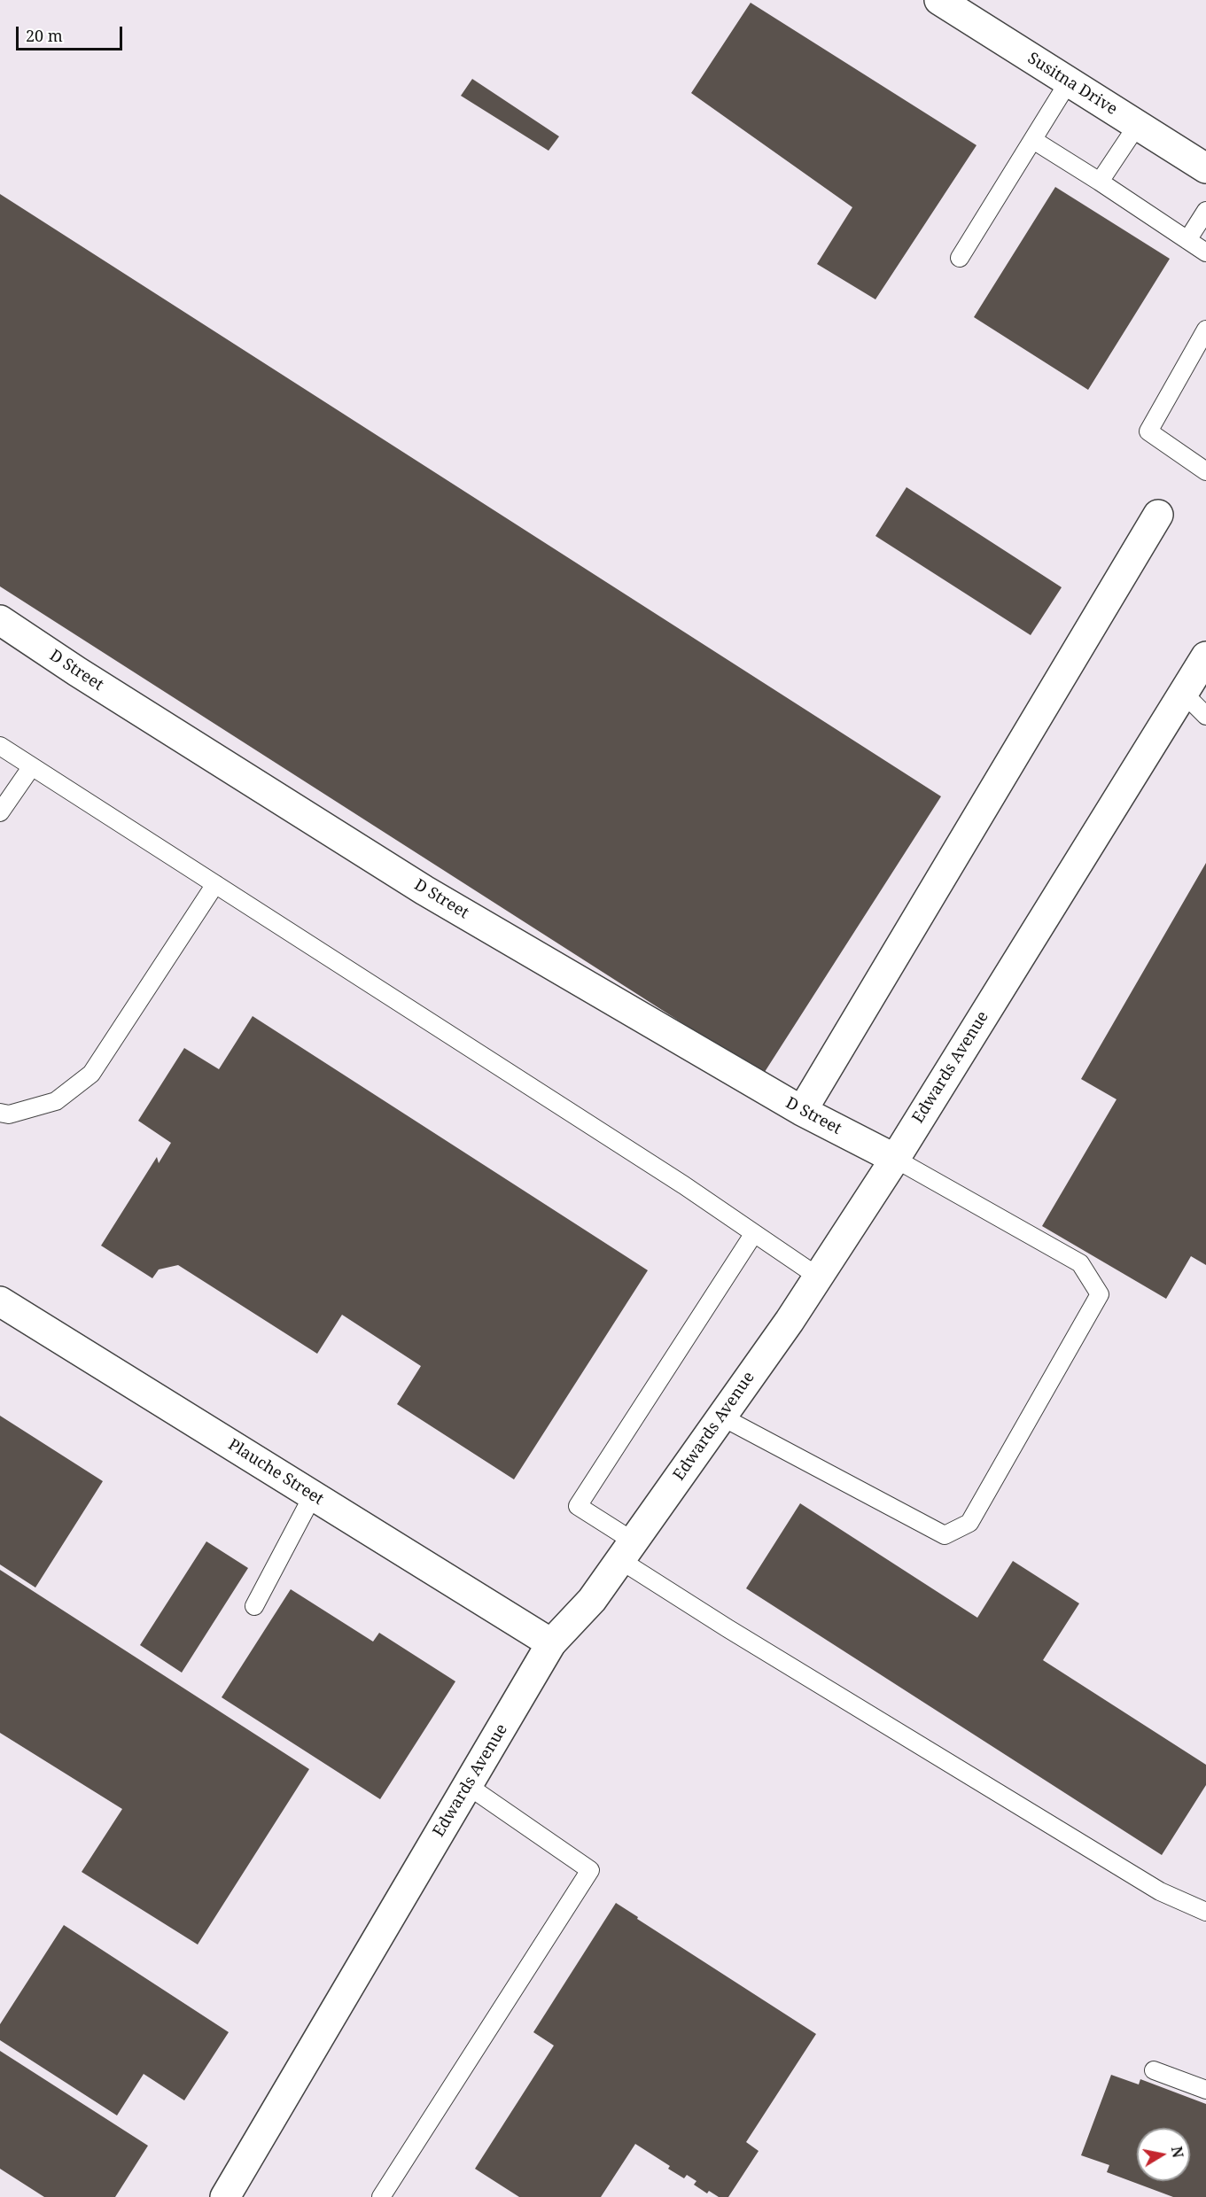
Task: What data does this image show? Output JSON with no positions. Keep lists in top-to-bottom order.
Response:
{
  "streets": {
    "street": [
      "Susitna Drive",
      "D Street",
      "Edwards Avenue",
      "Plauche Street"
    ]
  },
  "crossings": [
    ["D Street", "Edwards Avenue"],
    ["Edwards Avenue", "Plauche Street"]
  ],
  "scale_bar": "20 m",
  "north": "right"
}
